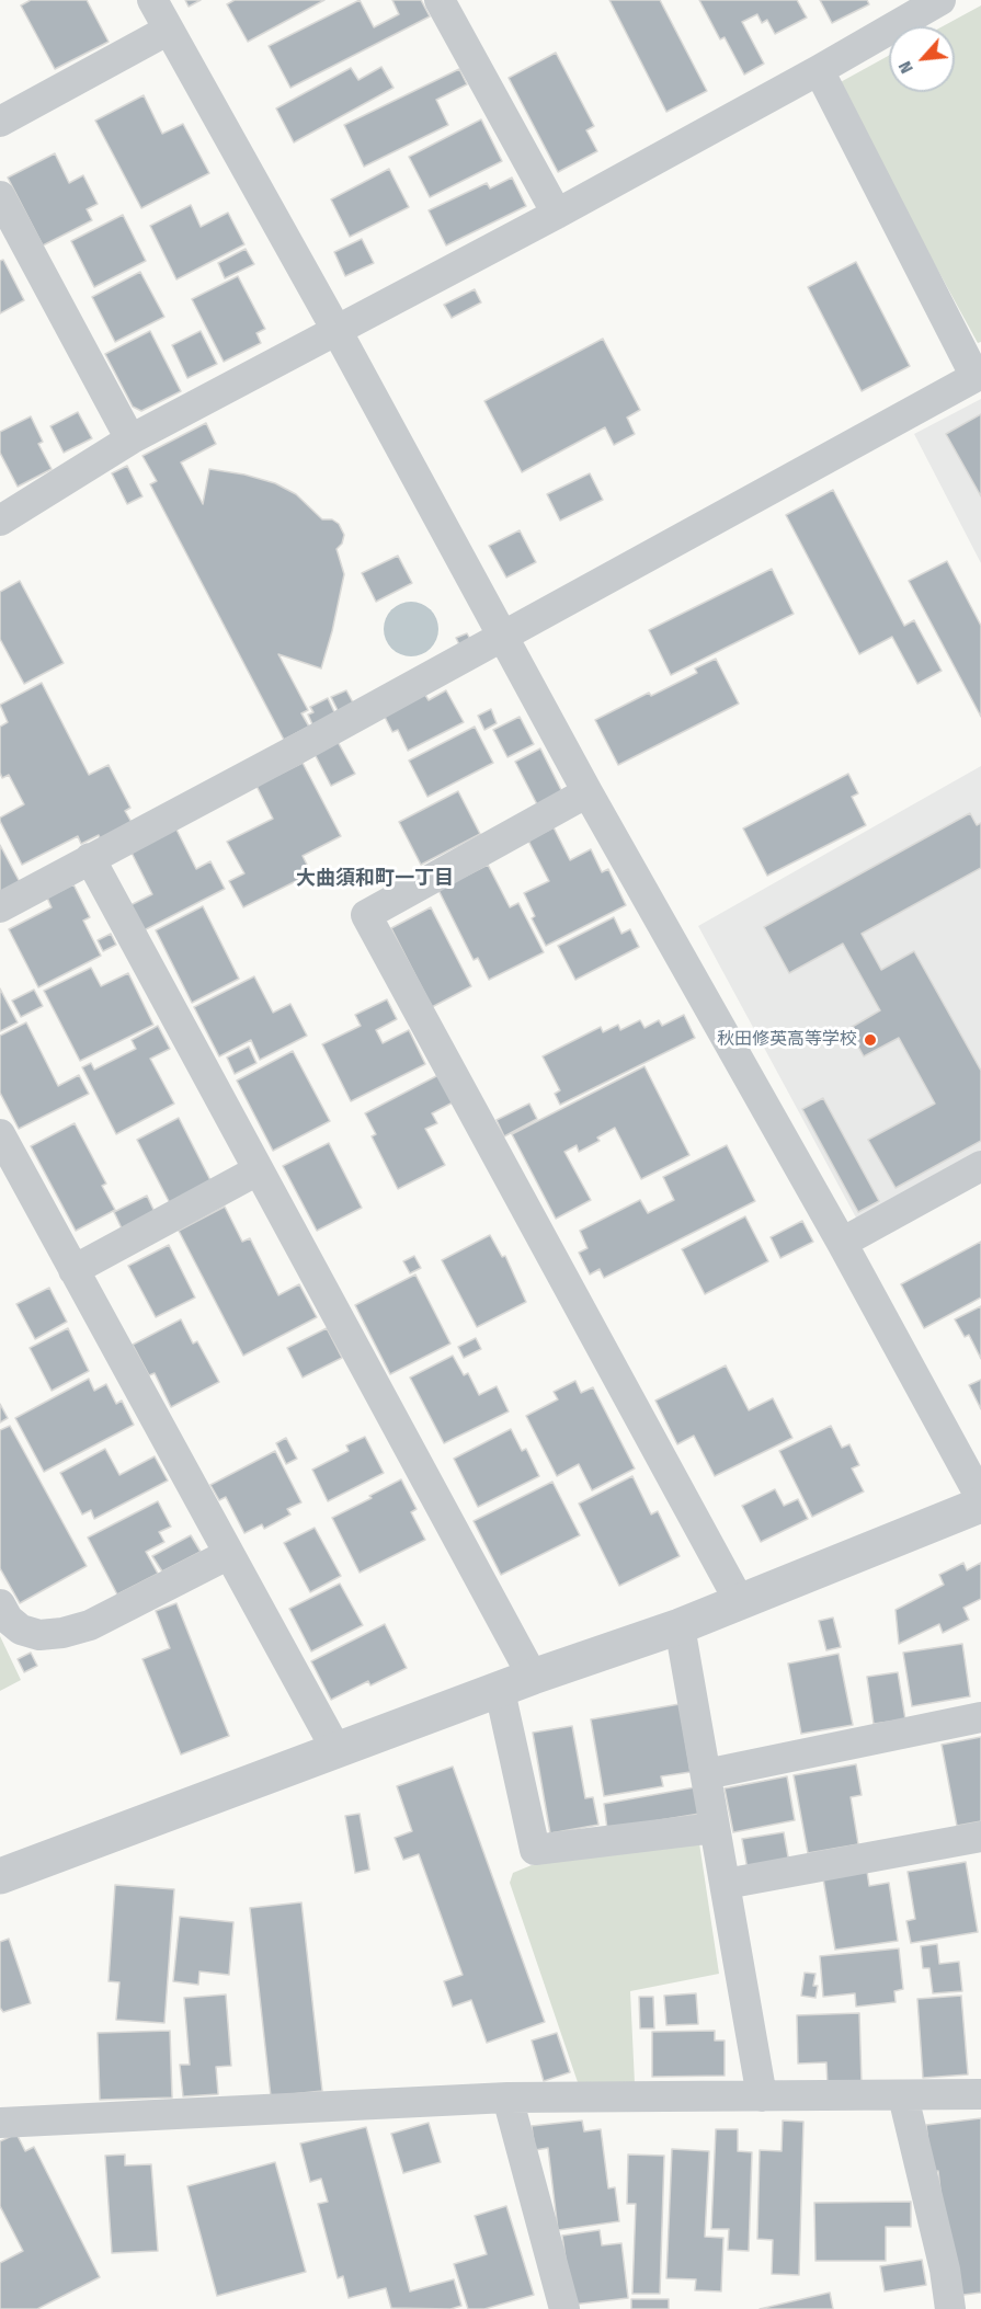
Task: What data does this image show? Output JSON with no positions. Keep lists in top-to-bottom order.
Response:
{
  "districts": ["大曲須和町一丁目"],
  "places": ["秋田修英高等学校"],
  "north": "bottom left"
}
